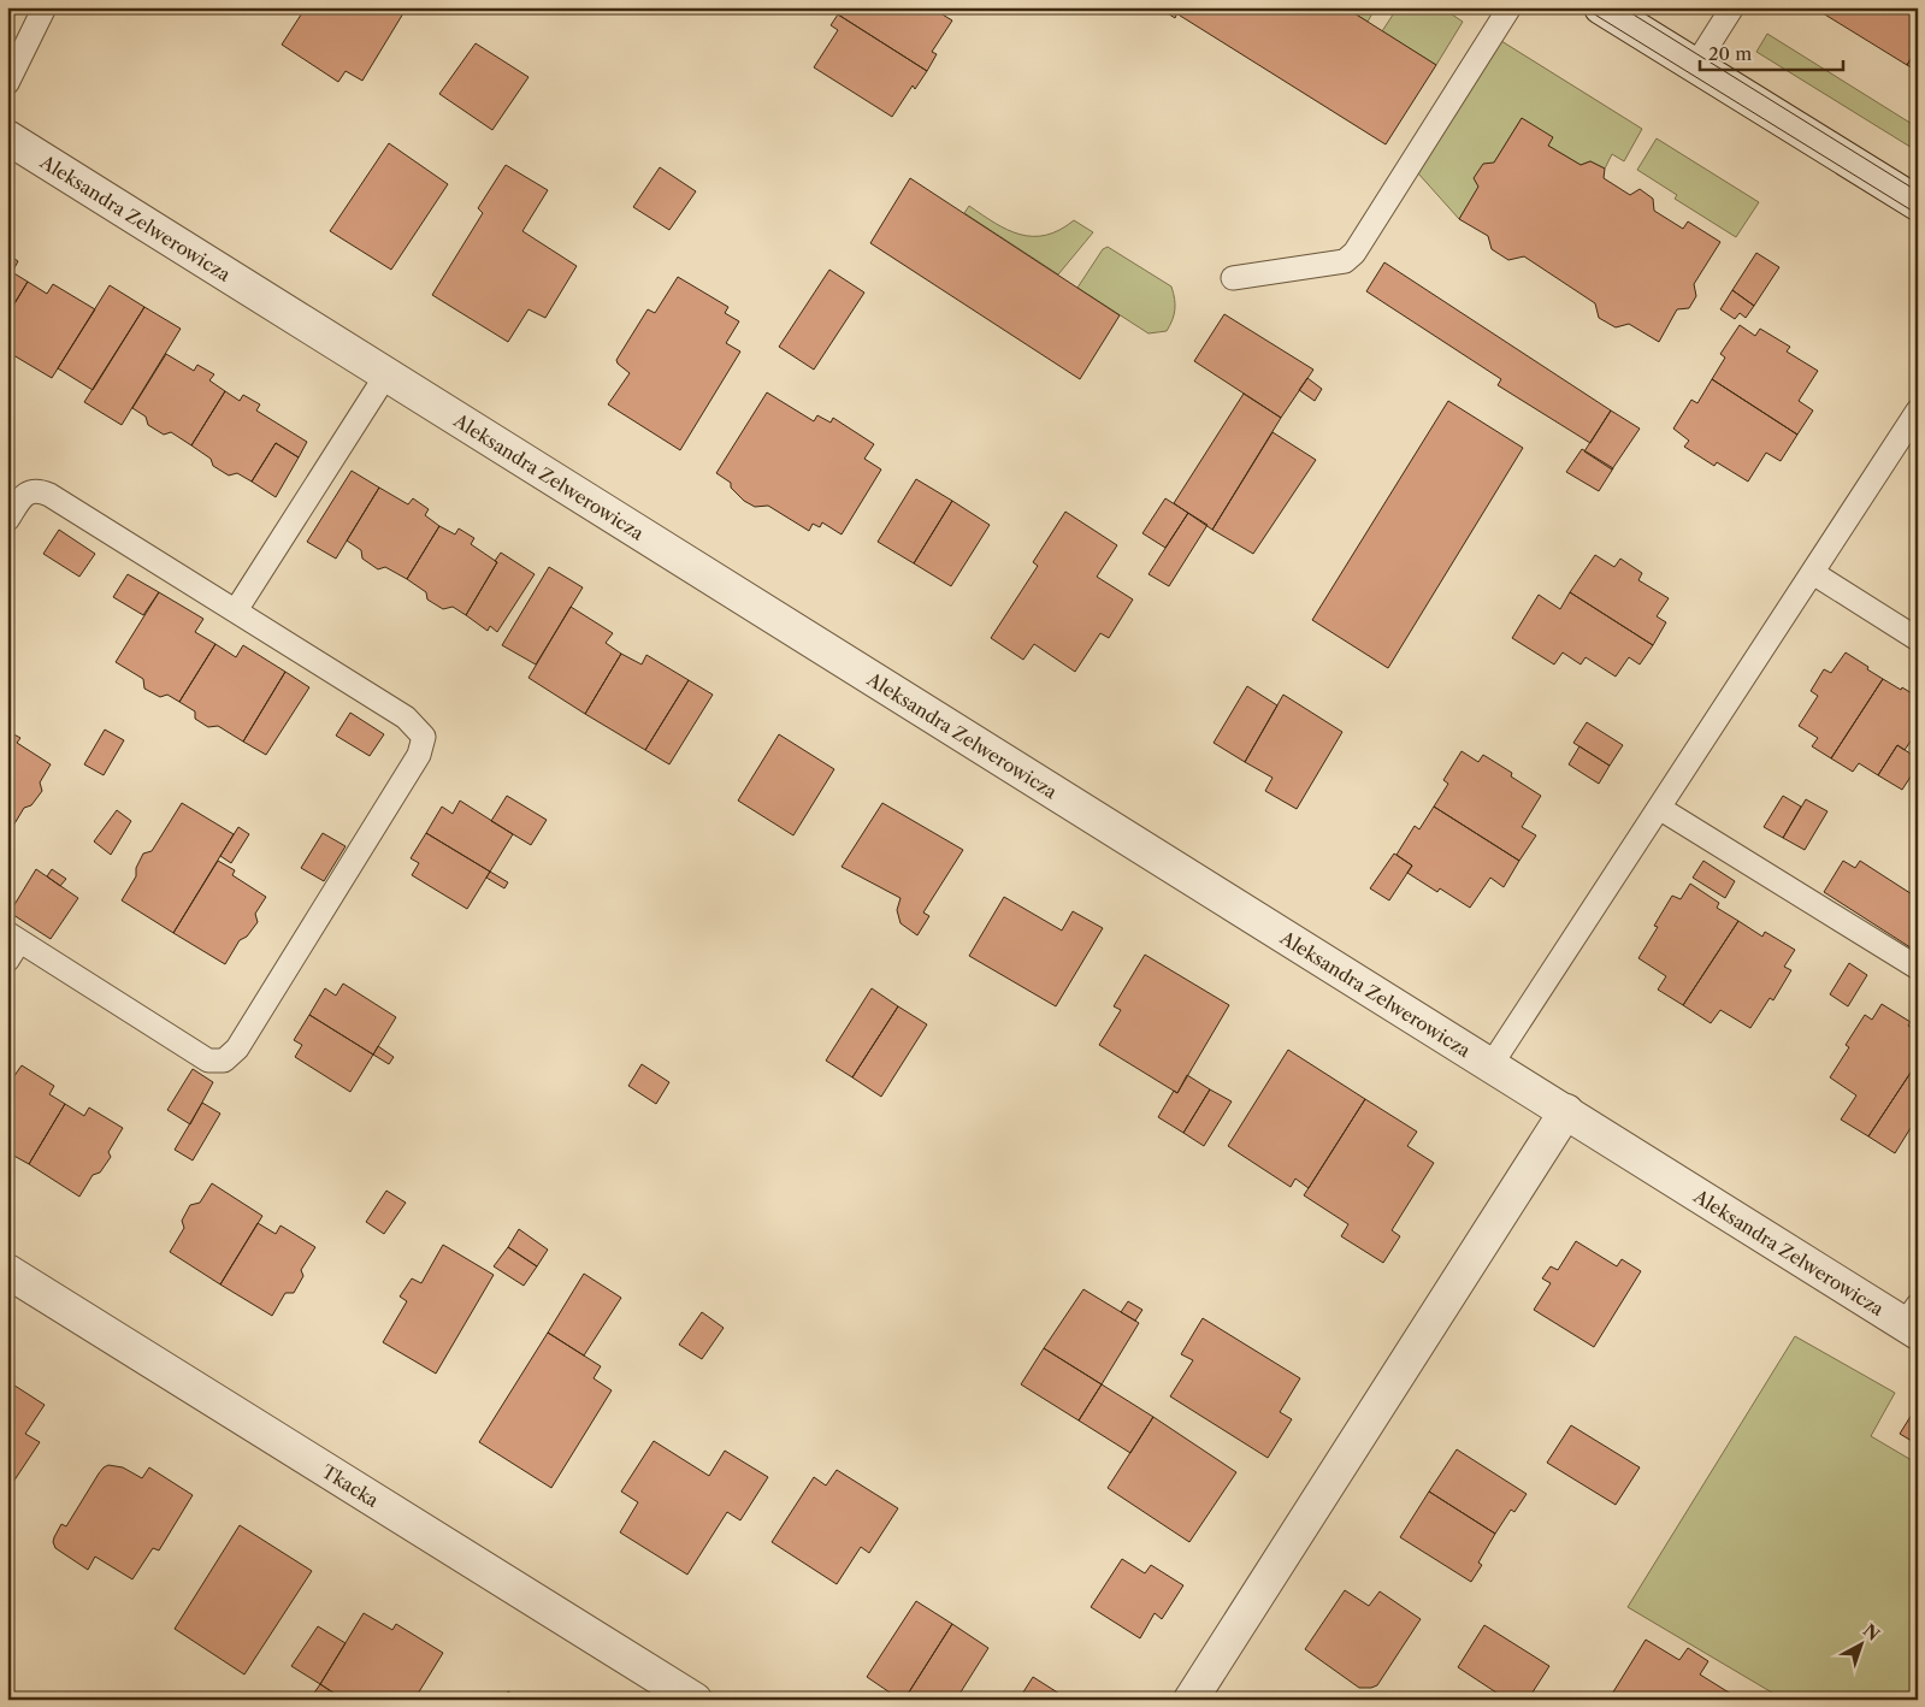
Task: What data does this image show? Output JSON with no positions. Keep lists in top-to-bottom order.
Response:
{
  "streets": {
    "street": ["Aleksandra Zelwerowicza", "Tkacka"]
  },
  "scale_bar": "20 m",
  "north": "top right"
}
